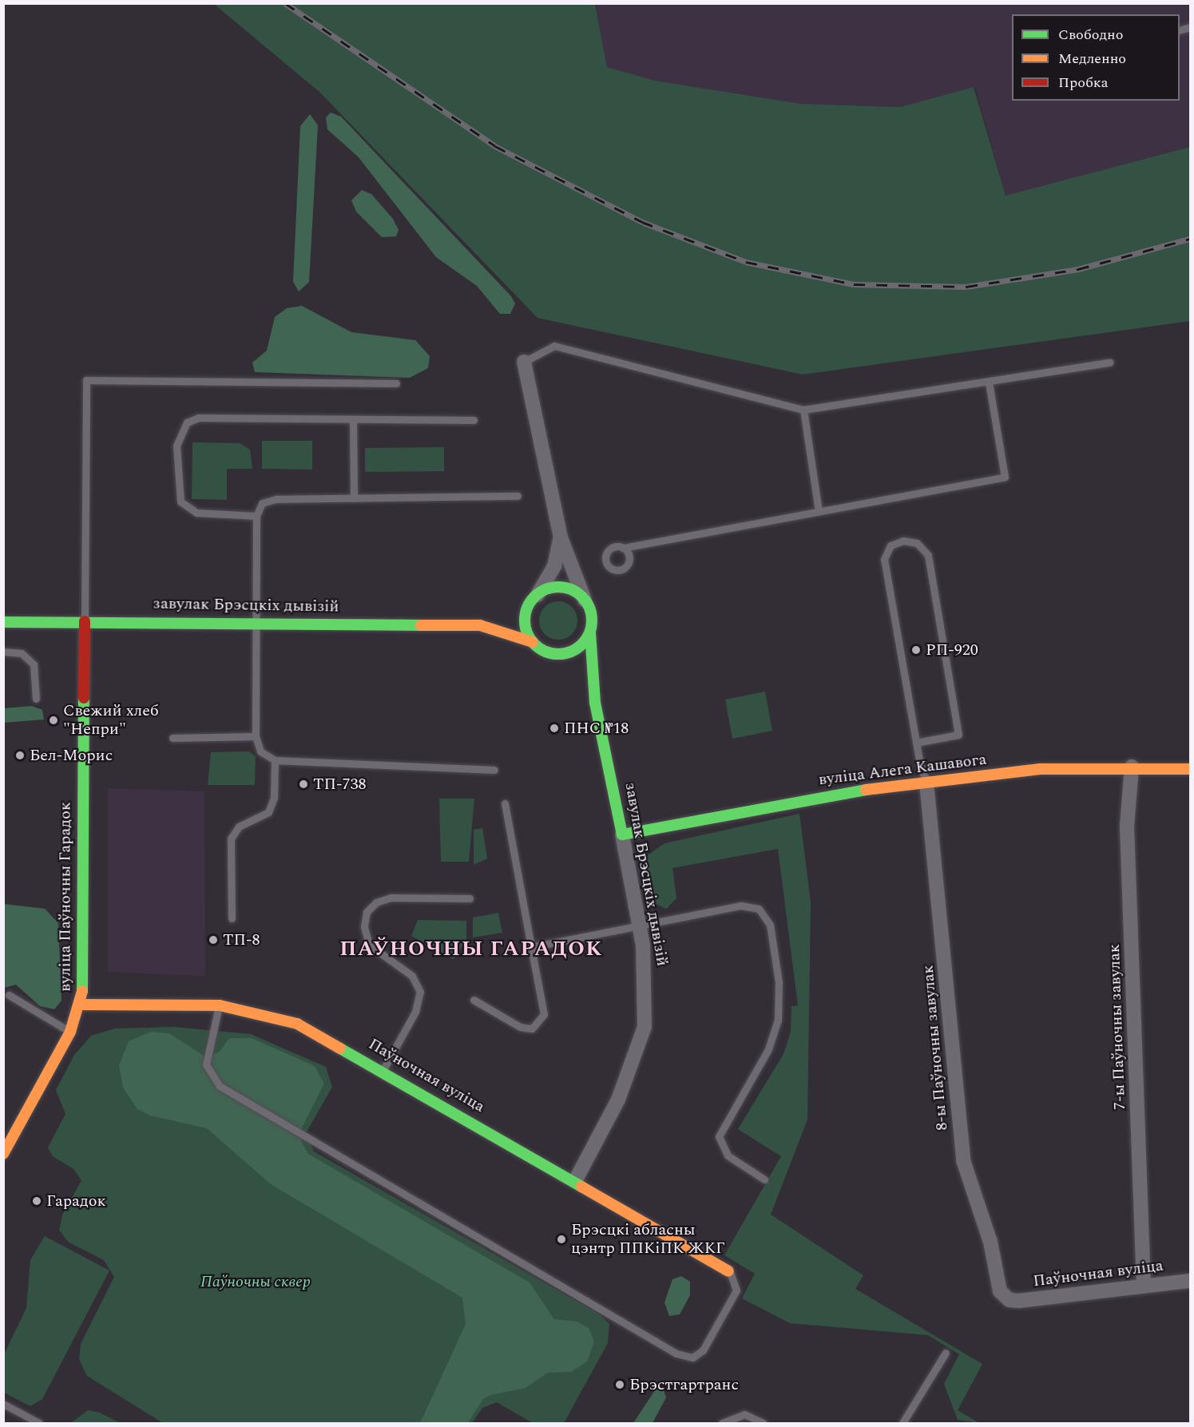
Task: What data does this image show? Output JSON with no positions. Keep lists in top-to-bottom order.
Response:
{
  "streets": {
    "street": [
      "завулак Брэсцкіх дывізій",
      "вуліца Алега Кашавога",
      "вуліца Паўночны Гарадок",
      "7-ы Паўночны завулак",
      "8-ы Паўночны завулак",
      "Паўночная вуліца"
    ]
  },
  "crossings": [
    ["завулак Брэсцкіх дывізій", "вуліца Алега Кашавога"],
    ["завулак Брэсцкіх дывізій", "вуліца Паўночны Гарадок"],
    ["завулак Брэсцкіх дывізій", "Паўночная вуліца"],
    ["вуліца Алега Кашавога", "7-ы Паўночны завулак"],
    ["вуліца Алега Кашавога", "8-ы Паўночны завулак"],
    ["вуліца Паўночны Гарадок", "Паўночная вуліца"],
    ["7-ы Паўночны завулак", "Паўночная вуліца"],
    ["8-ы Паўночны завулак", "Паўночная вуліца"]
  ],
  "districts": ["ПАЎНОЧНЫ ГАРАДОК"],
  "parks": ["Паўночны сквер"],
  "places": [
    "РП-920",
    "Свежий хлеб \"Непри\"",
    "ПНС №18",
    "Бел-Морис",
    "ТП-738",
    "ТП-8",
    "Гарадок",
    "Брэсцкі абласны цэнтр ППКіПК ЖКГ",
    "Брэстгартранс"
  ],
  "legend": ["Свободно", "Медленно", "Пробка"]
}
